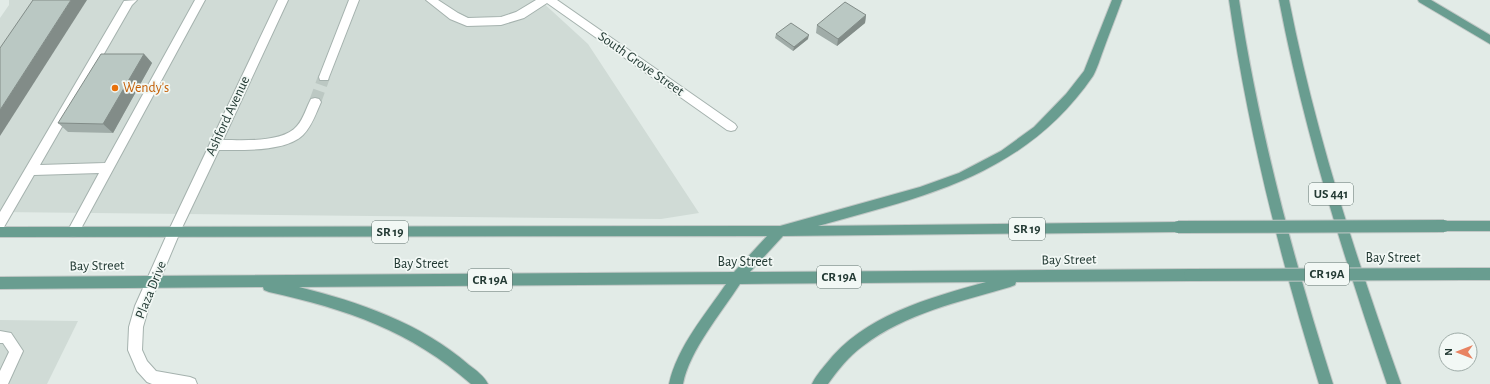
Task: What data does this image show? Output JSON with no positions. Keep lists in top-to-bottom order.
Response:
{
  "streets": {
    "main road": [
      "US 441",
      "SR 19",
      "Bay Street",
      "CR 19A"
    ],
    "street": ["South Grove Street", "Ashford Avenue", "Plaza Drive"]
  },
  "crossings": [
    ["Ashford Avenue", "SR 19"],
    ["Ashford Avenue", "Plaza Drive"],
    ["SR 19", "Plaza Drive"],
    ["Bay Street", "Plaza Drive"]
  ],
  "places": ["Wendy's"],
  "north": "left"
}
